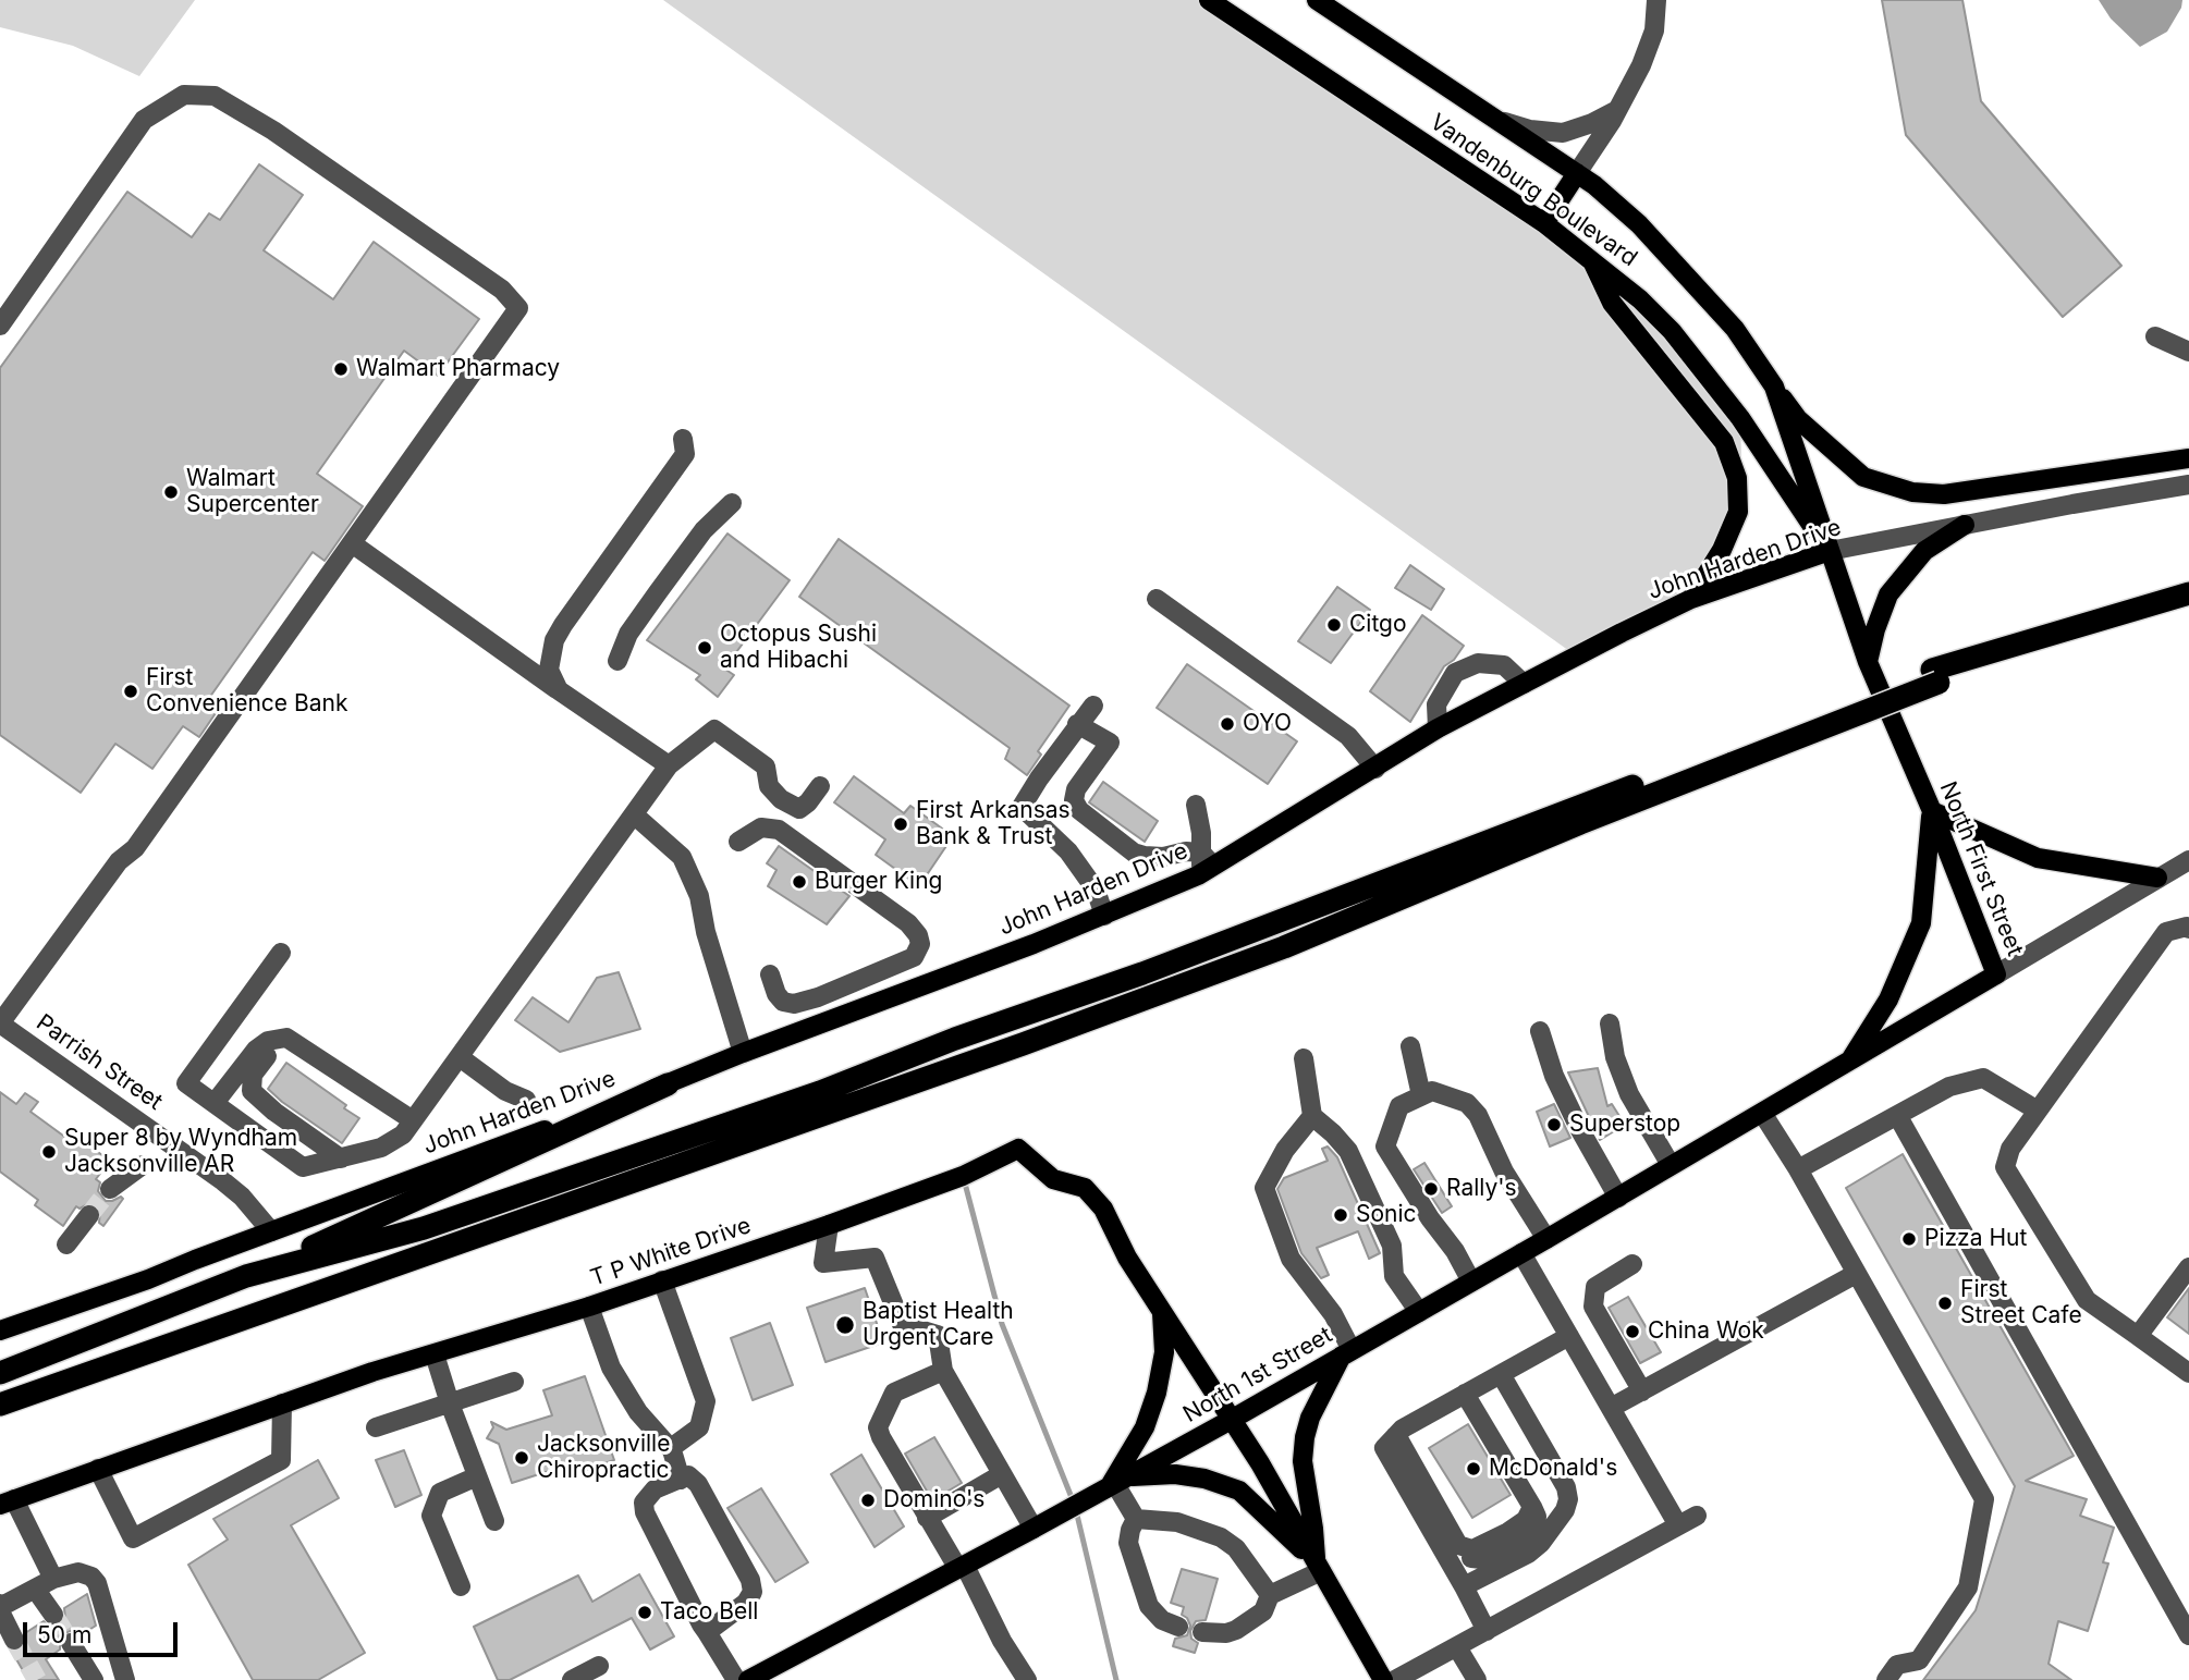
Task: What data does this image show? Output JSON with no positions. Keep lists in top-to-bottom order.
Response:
{
  "streets": {
    "main road": [
      "Vandenburg Boulevard",
      "John Harden Drive",
      "North First Street",
      "T P White Drive",
      "North 1st Street"
    ],
    "street": ["Parrish Street"]
  },
  "crossings": [
    ["Vandenburg Boulevard", "John Harden Drive"],
    ["Vandenburg Boulevard", "North First Street"],
    ["John Harden Drive", "North First Street"],
    ["John Harden Drive", "Parrish Street"],
    ["North First Street", "North 1st Street"],
    ["T P White Drive", "North 1st Street"]
  ],
  "places": [
    "Walmart Pharmacy",
    "Walmart Supercenter",
    "Citgo",
    "Octopus Sushi and Hibachi",
    "First Convenience Bank",
    "OYO",
    "First Arkansas Bank & Trust",
    "Burger King",
    "Superstop",
    "Super 8 by Wyndham Jacksonville AR",
    "Rally's",
    "Sonic",
    "Pizza Hut",
    "First Street Cafe",
    "Baptist Health Urgent Care",
    "China Wok",
    "Jacksonville Chiropractic",
    "McDonald's",
    "Domino's",
    "Taco Bell"
  ],
  "scale_bar": "50 m"
}
